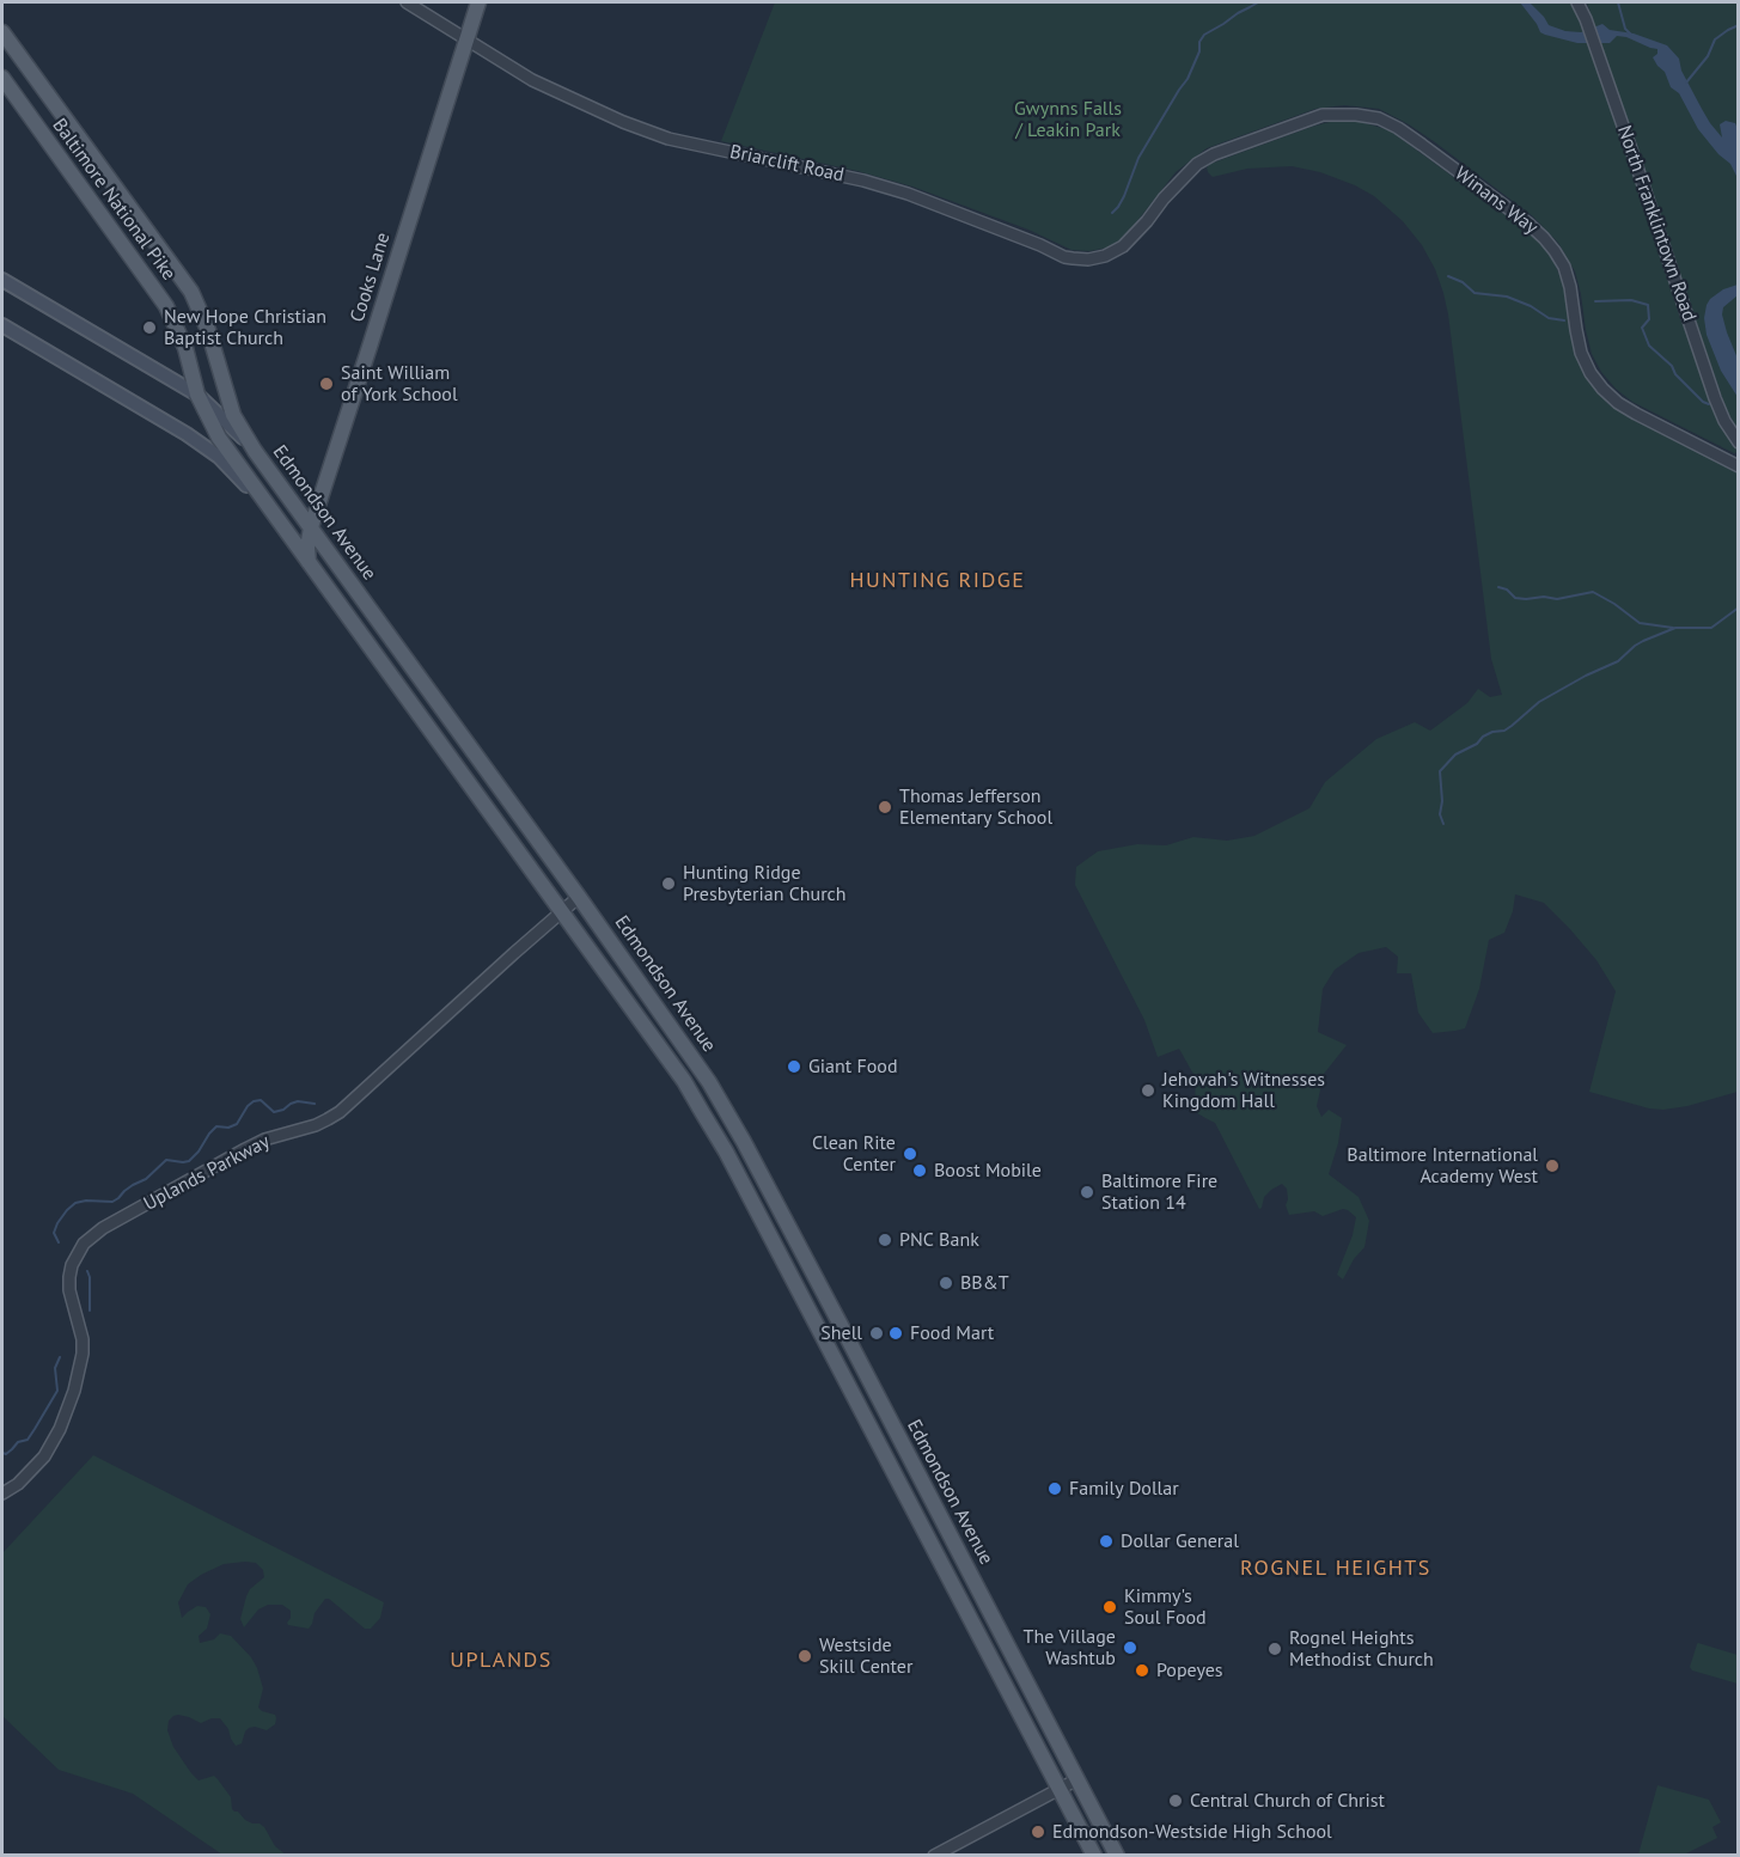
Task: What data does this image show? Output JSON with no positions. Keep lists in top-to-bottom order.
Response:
{
  "streets": {
    "main road": ["Baltimore National Pike", "Cooks Lane", "Edmondson Avenue"],
    "street": [
      "Briarclift Road",
      "Winans Way",
      "North Franklintown Road",
      "Uplands Parkway"
    ]
  },
  "crossings": [
    ["Briarclift Road", "Winans Way"],
    ["Briarclift Road", "Cooks Lane"],
    ["Baltimore National Pike", "Edmondson Avenue"],
    ["Cooks Lane", "Edmondson Avenue"],
    ["Edmondson Avenue", "Uplands Parkway"]
  ],
  "districts": ["HUNTING RIDGE", "ROGNEL HEIGHTS", "UPLANDS"],
  "parks": ["Gwynns Falls / Leakin Park"],
  "places": [
    "New Hope Christian Baptist Church",
    "Saint William of York School",
    "Thomas Jefferson Elementary School",
    "Hunting Ridge Presbyterian Church",
    "Giant Food",
    "Jehovah's Witnesses Kingdom Hall",
    "Clean Rite Center",
    "Baltimore International Academy West",
    "Boost Mobile",
    "Baltimore Fire Station 14",
    "PNC Bank",
    "BB&T",
    "Shell",
    "Food Mart",
    "Family Dollar",
    "Dollar General",
    "Kimmy's Soul Food",
    "The Village Washtub",
    "Rognel Heights Methodist Church",
    "Westside Skill Center",
    "Popeyes",
    "Central Church of Christ",
    "Edmondson-Westside High School"
  ]
}
